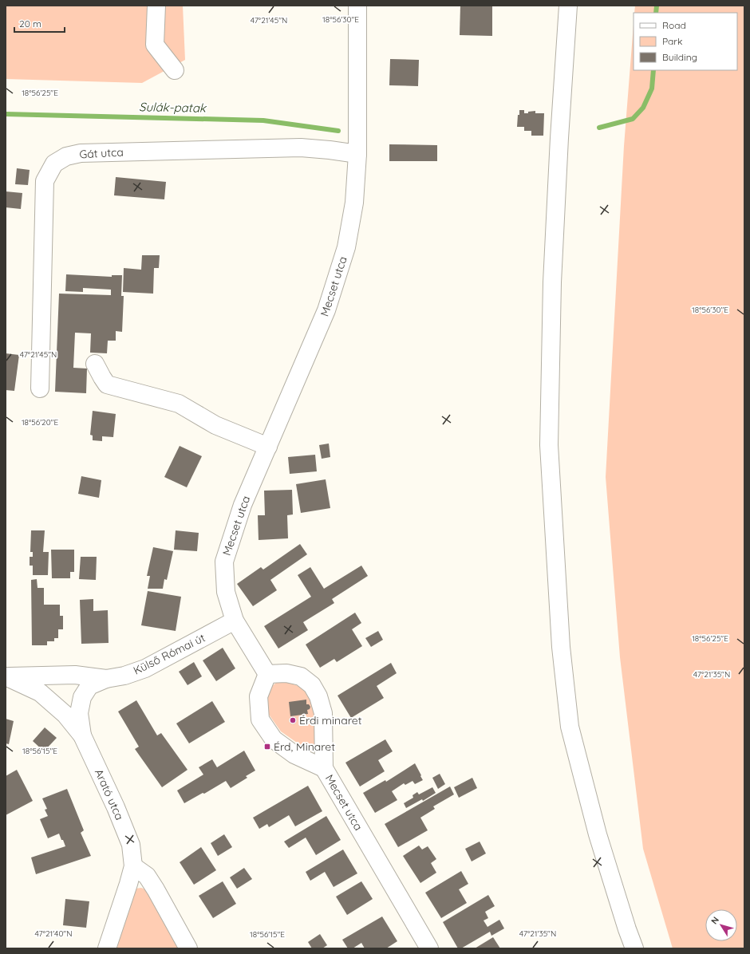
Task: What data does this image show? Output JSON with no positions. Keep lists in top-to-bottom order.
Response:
{
  "streets": {
    "street": [
      "Gát utca",
      "Mecset utca",
      "Külső Római út",
      "Arató utca"
    ]
  },
  "crossings": [
    ["Gát utca", "Mecset utca"],
    ["Mecset utca", "Külső Római út"],
    ["Külső Római út", "Arató utca"]
  ],
  "water": ["Sulák-patak"],
  "places": {
    "other": ["Érdi minaret"],
    "transit": ["Érd, Minaret"]
  },
  "legend": ["Road", "Park", "Building"],
  "scale_bar": "20 m",
  "north": "top left",
  "coordinates": [
    "18°56'30\"E",
    "47°21'45\"N",
    "18°56'25\"E",
    "18°56'20\"E",
    "47°21'35\"N",
    "18°56'15\"E",
    "47°21'40\"N"
  ]
}
